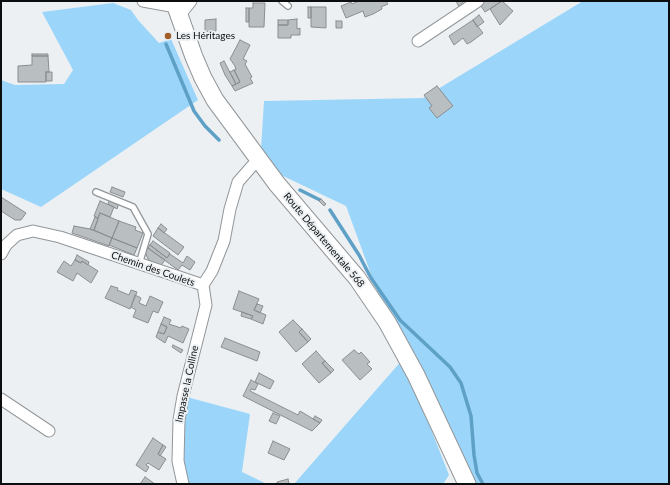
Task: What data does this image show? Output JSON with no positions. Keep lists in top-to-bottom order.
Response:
{
  "streets": {
    "main road": ["Route Départementale 568"],
    "street": ["Chemin des Coulets", "Impasse la Colline"]
  },
  "crossings": [
    ["Route Départementale 568", "Chemin des Coulets"],
    ["Chemin des Coulets", "Impasse la Colline"]
  ],
  "places": ["Les Héritages"]
}
